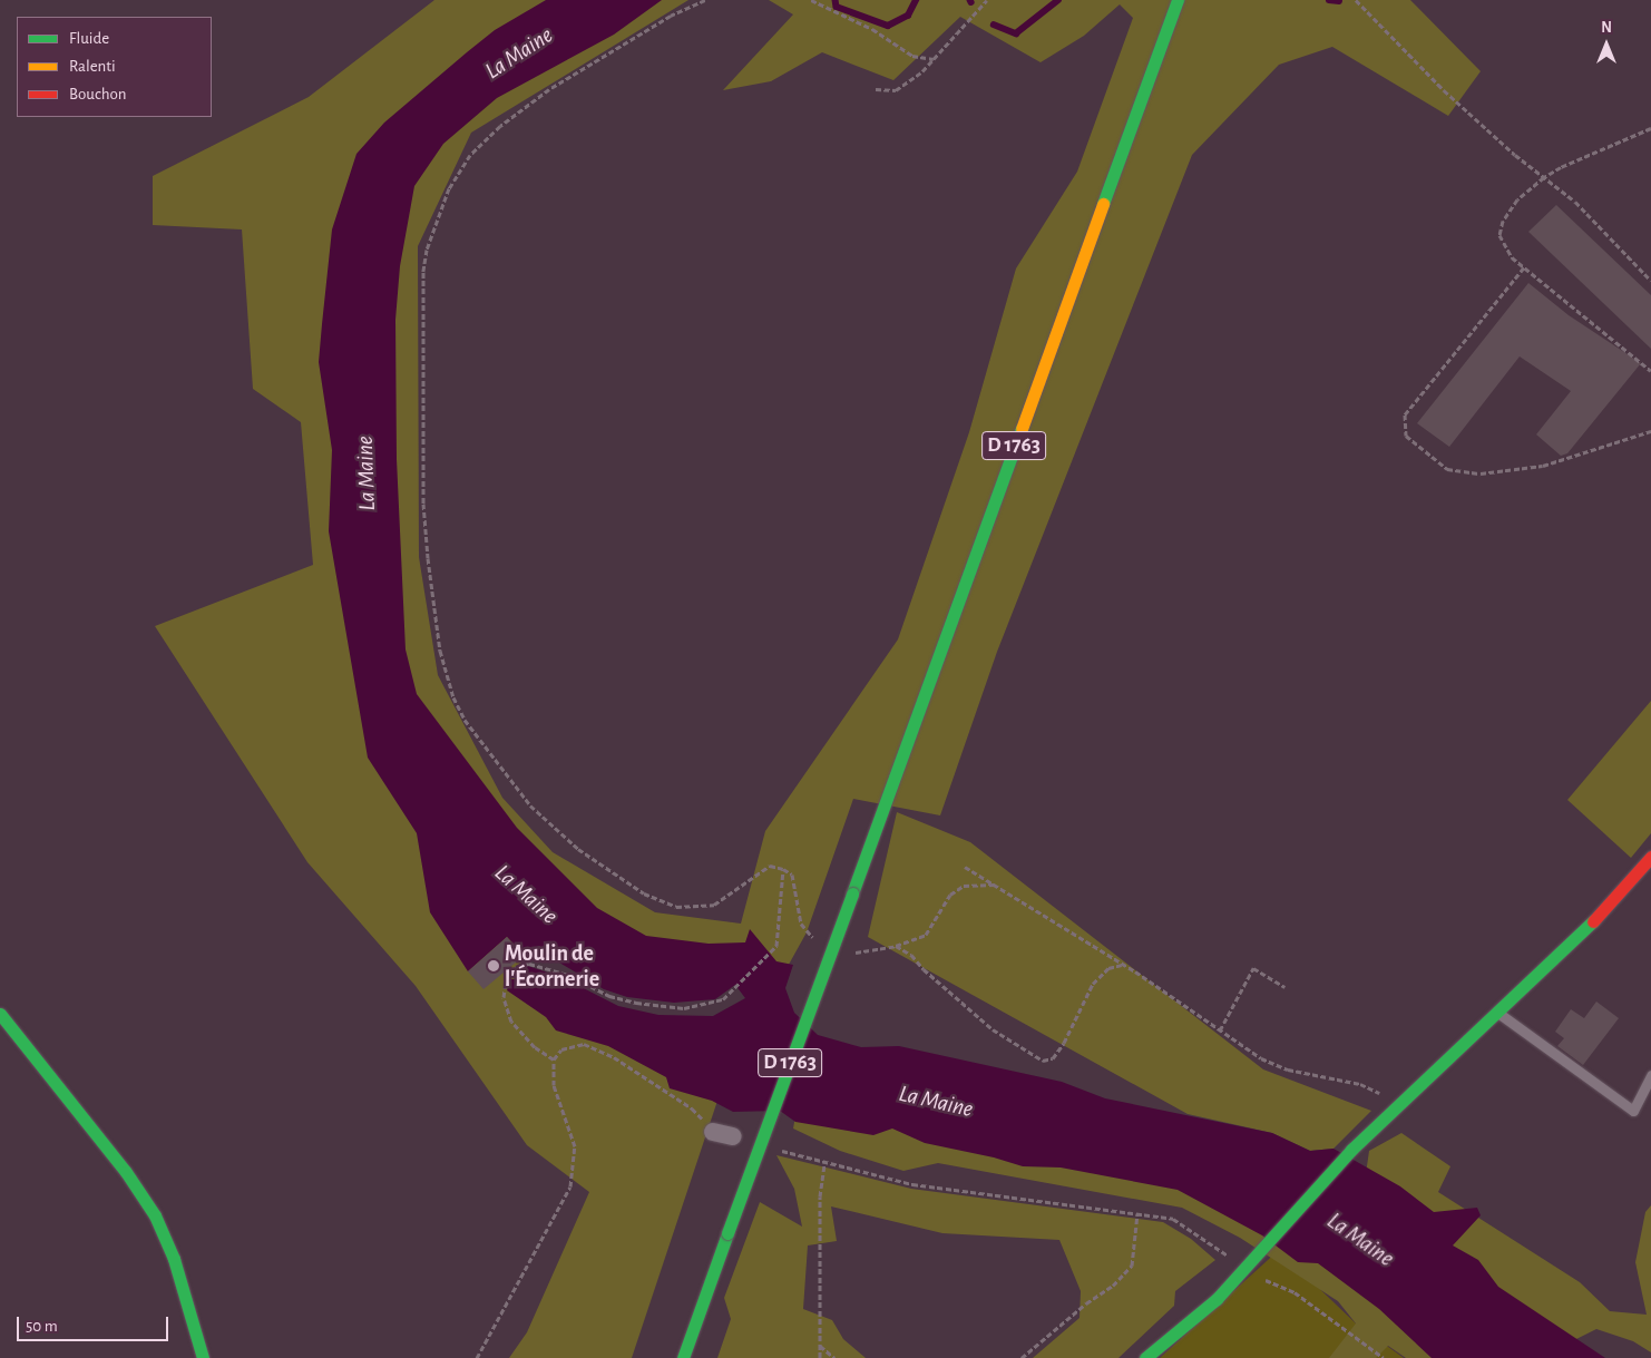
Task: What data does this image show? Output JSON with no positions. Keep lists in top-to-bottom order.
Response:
{
  "streets": {
    "main road": ["D 1763"]
  },
  "water": ["La Maine"],
  "places": ["Moulin de l'Écornerie"],
  "legend": ["Fluide", "Ralenti", "Bouchon"],
  "scale_bar": "50 m",
  "north": "top"
}
